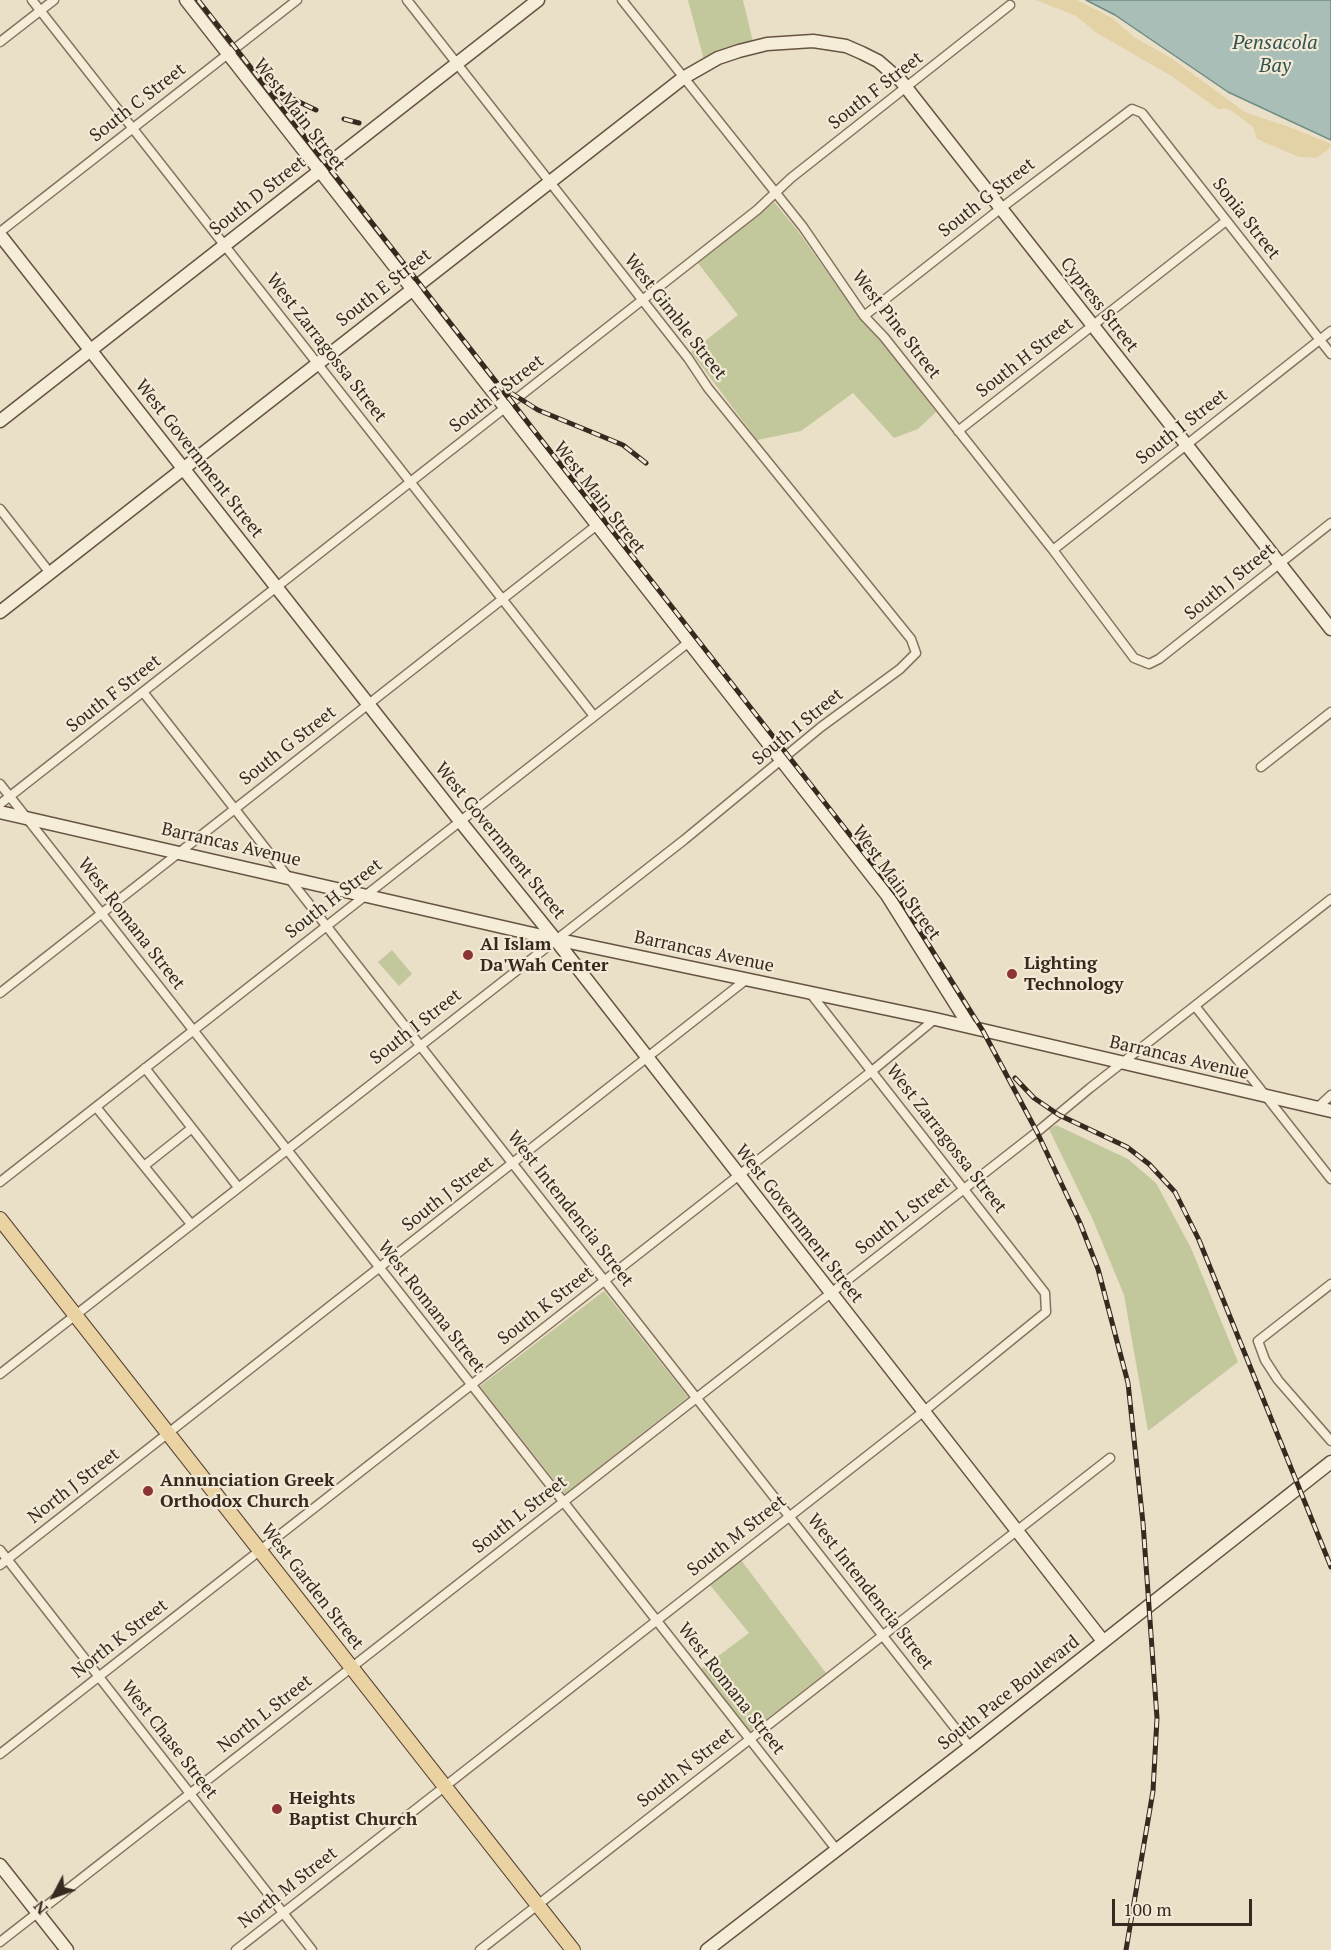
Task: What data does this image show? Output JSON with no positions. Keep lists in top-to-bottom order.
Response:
{
  "streets": {
    "main road": ["West Garden Street"],
    "street": [
      "South F Street",
      "South C Street",
      "West Main Street",
      "South D Street",
      "South G Street",
      "Sonia Street",
      "South E Street",
      "Cypress Street",
      "West Gimble Street",
      "West Pine Street",
      "West Zarragossa Street",
      "South H Street",
      "South I Street",
      "West Government Street",
      "South J Street",
      "Barrancas Avenue",
      "West Romana Street",
      "West Intendencia Street",
      "South L Street",
      "South K Street",
      "North J Street",
      "South M Street",
      "North K Street",
      "South Pace Boulevard",
      "North L Street",
      "West Chase Street",
      "South N Street",
      "North M Street"
    ]
  },
  "crossings": [
    ["South F Street", "West Main Street"],
    ["South F Street", "Cypress Street"],
    ["South F Street", "West Gimble Street"],
    ["South F Street", "West Pine Street"],
    ["South F Street", "West Zarragossa Street"],
    ["South F Street", "West Government Street"],
    ["South F Street", "West Romana Street"],
    ["South F Street", "West Intendencia Street"],
    ["South C Street", "West Main Street"],
    ["South C Street", "West Zarragossa Street"],
    ["South C Street", "West Government Street"],
    ["West Main Street", "South D Street"],
    ["West Main Street", "South G Street"],
    ["West Main Street", "South E Street"],
    ["West Main Street", "South H Street"],
    ["West Main Street", "South I Street"],
    ["West Main Street", "Barrancas Avenue"],
    ["South D Street", "West Gimble Street"],
    ["South D Street", "West Zarragossa Street"],
    ["South D Street", "West Government Street"],
    ["South G Street", "Sonia Street"],
    ["South G Street", "Cypress Street"],
    ["South G Street", "West Pine Street"],
    ["South G Street", "West Zarragossa Street"],
    ["South G Street", "West Government Street"],
    ["South G Street", "Barrancas Avenue"],
    ["South G Street", "West Romana Street"],
    ["South G Street", "West Intendencia Street"],
    ["Sonia Street", "South H Street"],
    ["Sonia Street", "South I Street"],
    ["South E Street", "Cypress Street"],
    ["South E Street", "West Gimble Street"],
    ["South E Street", "West Pine Street"],
    ["South E Street", "West Zarragossa Street"],
    ["South E Street", "West Government Street"],
    ["Cypress Street", "South H Street"],
    ["Cypress Street", "South I Street"],
    ["Cypress Street", "South J Street"],
    ["West Gimble Street", "South I Street"],
    ["West Pine Street", "South H Street"],
    ["West Pine Street", "South I Street"],
    ["West Pine Street", "South J Street"],
    ["West Zarragossa Street", "South H Street"],
    ["West Zarragossa Street", "Barrancas Avenue"],
    ["West Zarragossa Street", "South L Street"],
    ["West Zarragossa Street", "South K Street"],
    ["West Zarragossa Street", "South M Street"],
    ["South H Street", "West Government Street"],
    ["South H Street", "Barrancas Avenue"],
    ["South H Street", "West Romana Street"],
    ["South H Street", "West Intendencia Street"],
    ["South I Street", "West Government Street"],
    ["South I Street", "Barrancas Avenue"],
    ["South I Street", "West Romana Street"],
    ["South I Street", "West Intendencia Street"],
    ["South I Street", "West Garden Street"],
    ["West Government Street", "South J Street"],
    ["West Government Street", "Barrancas Avenue"],
    ["West Government Street", "South L Street"],
    ["West Government Street", "South K Street"],
    ["West Government Street", "South M Street"],
    ["West Government Street", "South Pace Boulevard"],
    ["West Government Street", "South N Street"],
    ["South J Street", "Barrancas Avenue"],
    ["South J Street", "West Romana Street"],
    ["South J Street", "West Intendencia Street"],
    ["South J Street", "North J Street"],
    ["South J Street", "West Garden Street"],
    ["Barrancas Avenue", "West Romana Street"],
    ["Barrancas Avenue", "West Intendencia Street"],
    ["Barrancas Avenue", "South L Street"],
    ["Barrancas Avenue", "South K Street"],
    ["West Romana Street", "South L Street"],
    ["West Romana Street", "South K Street"],
    ["West Romana Street", "South M Street"],
    ["West Romana Street", "South Pace Boulevard"],
    ["West Romana Street", "South N Street"],
    ["West Intendencia Street", "South L Street"],
    ["West Intendencia Street", "South K Street"],
    ["West Intendencia Street", "South M Street"],
    ["West Intendencia Street", "South Pace Boulevard"],
    ["West Intendencia Street", "South N Street"],
    ["South L Street", "West Garden Street"],
    ["South L Street", "North L Street"],
    ["South K Street", "West Garden Street"],
    ["South K Street", "North K Street"],
    ["North J Street", "West Garden Street"],
    ["North J Street", "West Chase Street"],
    ["South M Street", "West Garden Street"],
    ["South M Street", "North M Street"],
    ["West Garden Street", "North K Street"],
    ["West Garden Street", "North L Street"],
    ["West Garden Street", "South N Street"],
    ["West Garden Street", "North M Street"],
    ["North K Street", "West Chase Street"],
    ["North L Street", "West Chase Street"],
    ["West Chase Street", "North M Street"]
  ],
  "water": ["Pensacola Bay"],
  "places": [
    "Al Islam Da'Wah Center",
    "Lighting Technology",
    "Annunciation Greek Orthodox Church",
    "Heights Baptist Church"
  ],
  "scale_bar": "100 m",
  "north": "bottom left"
}
